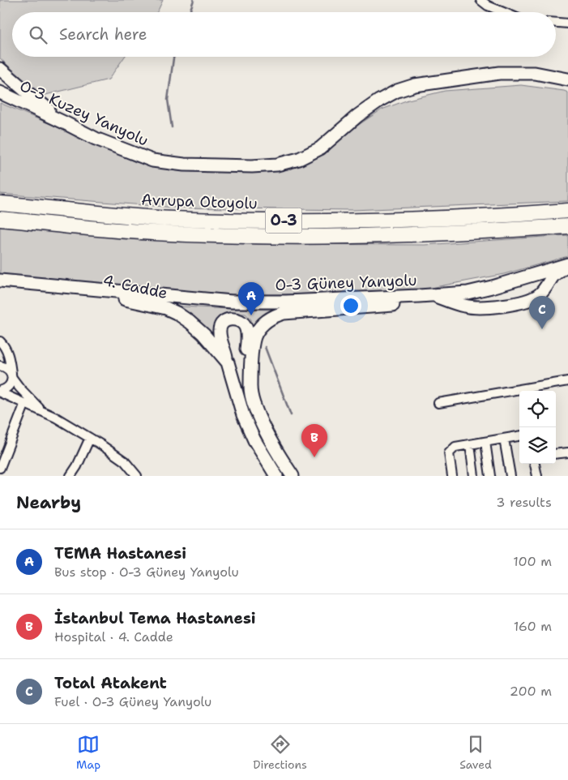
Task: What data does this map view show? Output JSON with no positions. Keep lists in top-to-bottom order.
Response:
{
  "streets": {
    "highway": ["Avrupa Otoyolu", "O-3"],
    "main road": ["O-3 Kuzey Yanyolu", "O-3 Güney Yanyolu", "4. Cadde"]
  },
  "crossings": [
    ["O-3 Güney Yanyolu", "4. Cadde"]
  ],
  "page": {
    "search": "Search here",
    "pins": ["A", "C", "B"],
    "heading": ["Nearby", "3 results"],
    "list": [
      {
        "mark": "A",
        "name": "TEMA Hastanesi",
        "note": "Bus stop · O-3 Güney Yanyolu",
        "value": "100 m"
      },
      {
        "mark": "B",
        "name": "İstanbul Tema Hastanesi",
        "note": "Hospital · 4. Cadde",
        "value": "160 m"
      },
      {
        "mark": "C",
        "name": "Total Atakent",
        "note": "Fuel · O-3 Güney Yanyolu",
        "value": "200 m"
      }
    ],
    "nav": ["Map", "Directions", "Saved"]
  }
}
